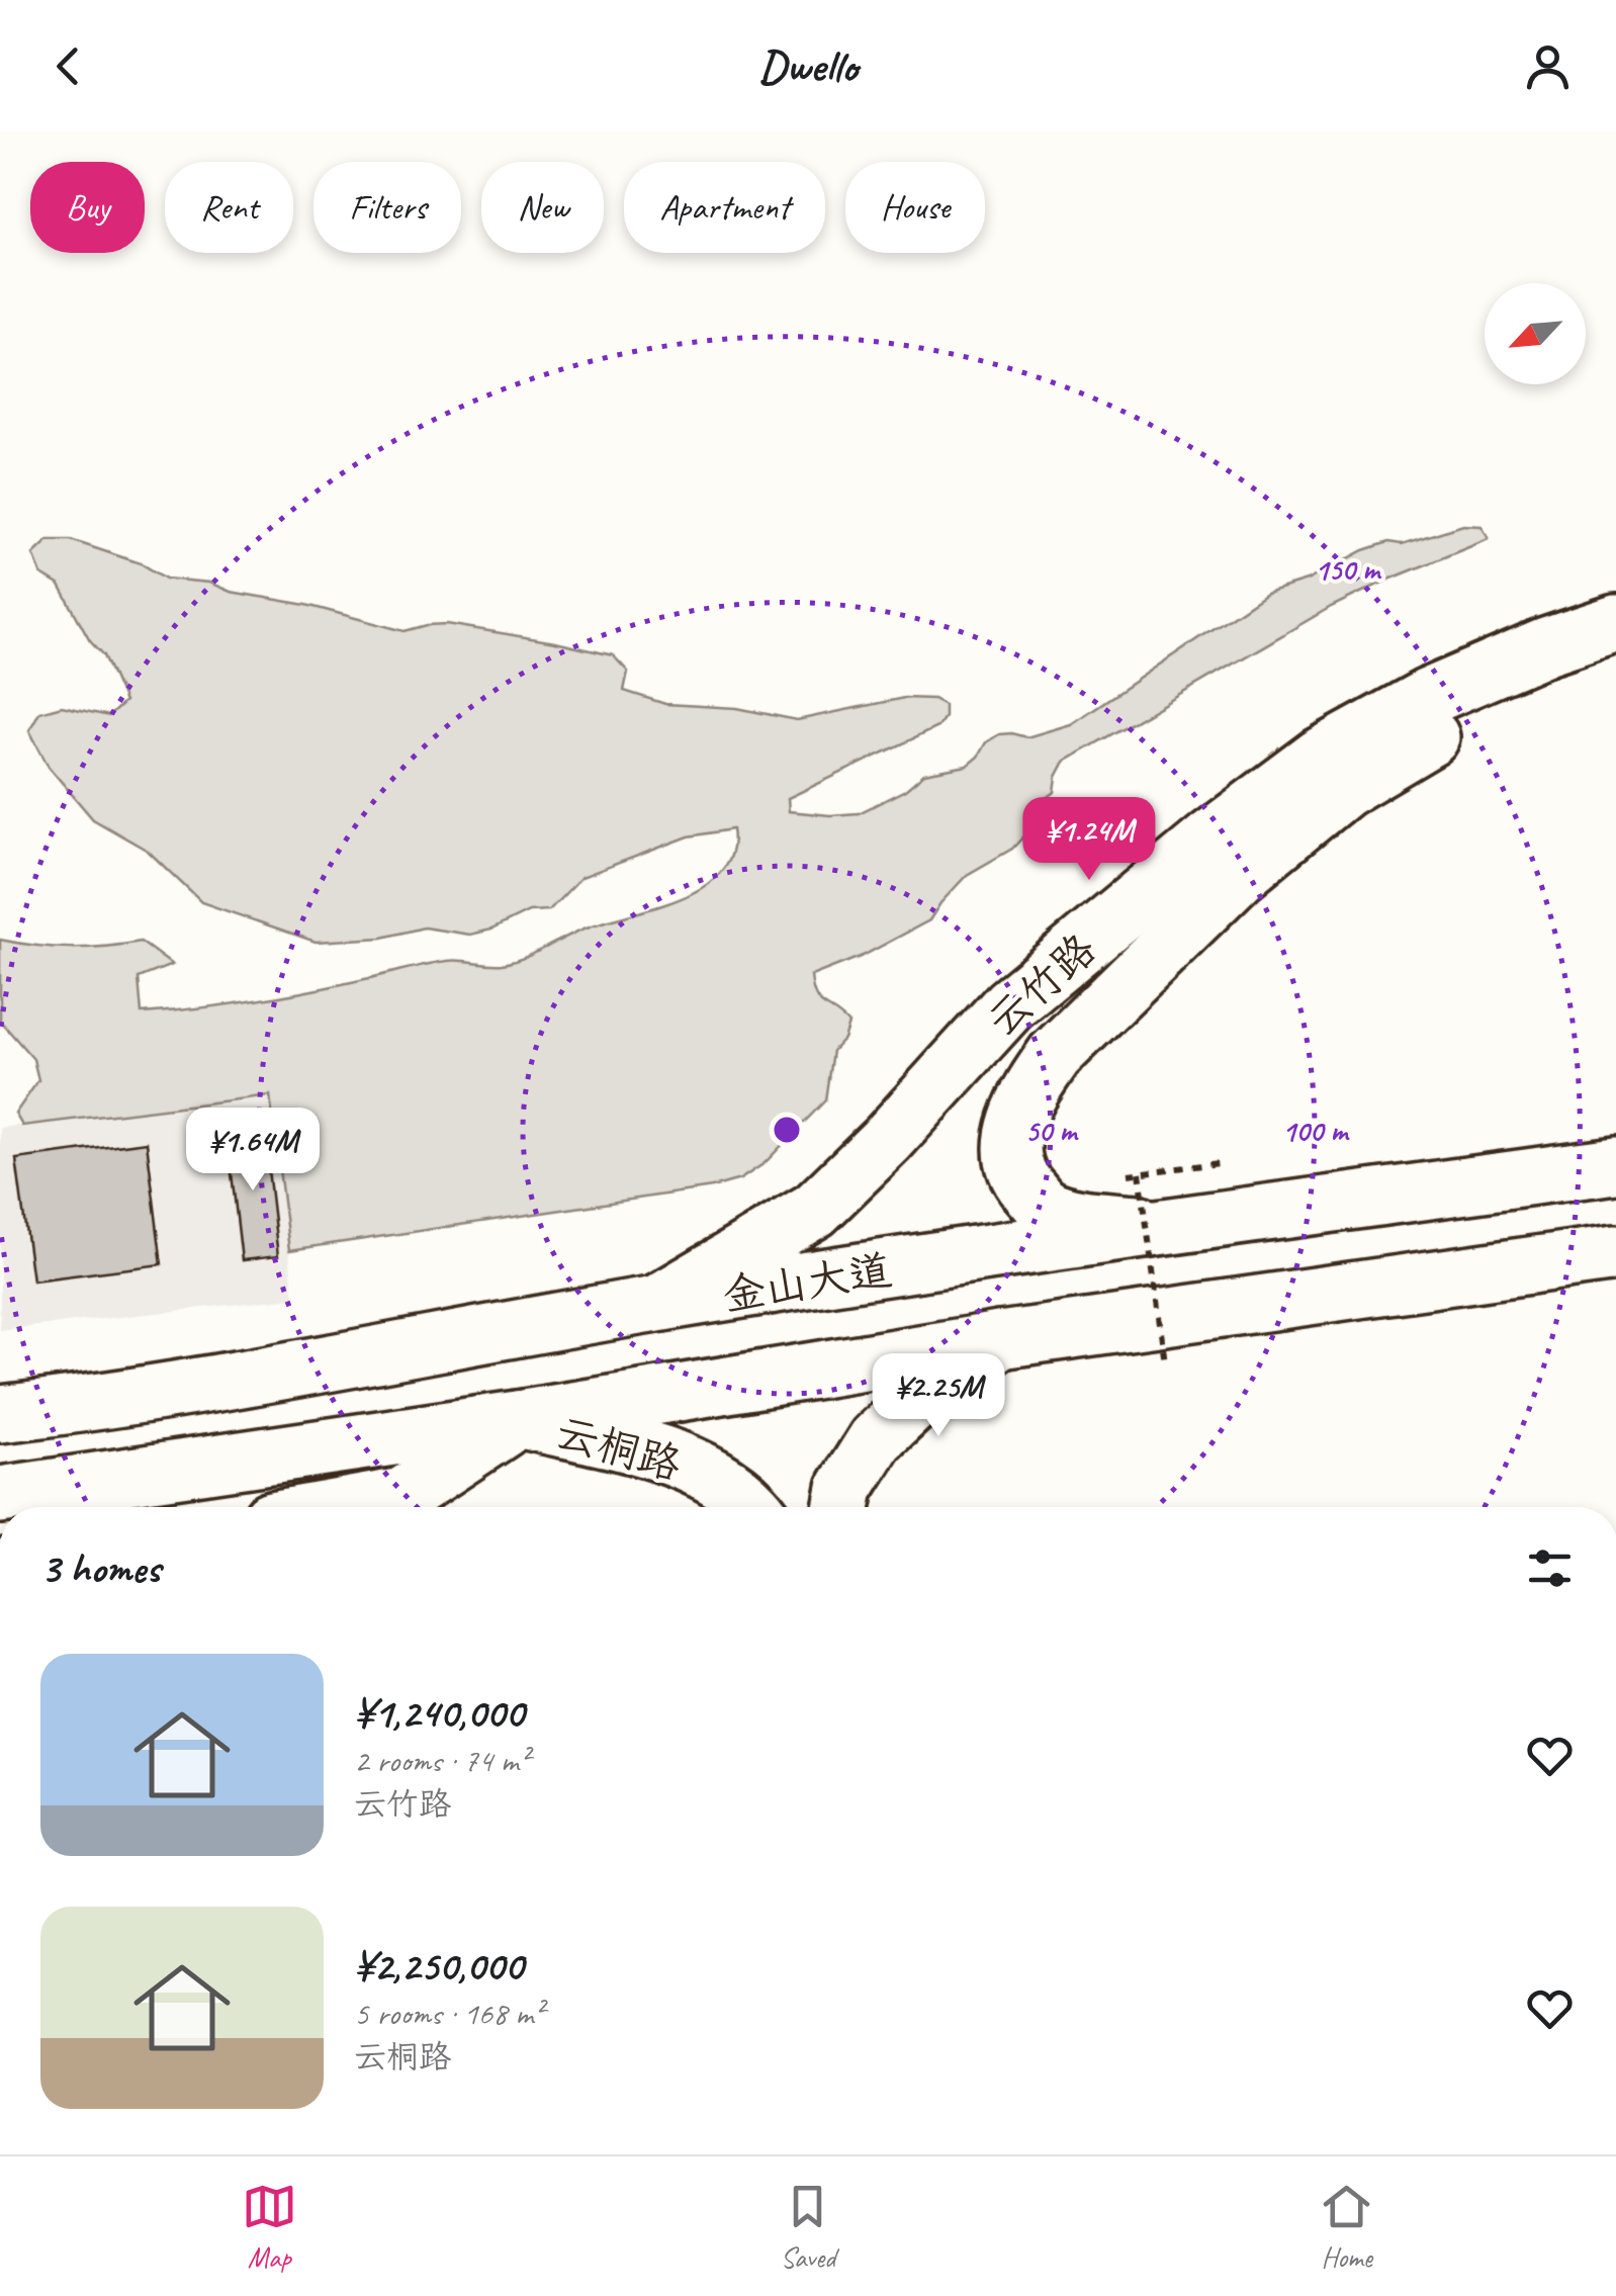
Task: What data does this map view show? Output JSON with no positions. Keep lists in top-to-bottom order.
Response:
{
  "streets": {
    "main road": ["云竹路", "金山大道", "云桐路"]
  },
  "crossings": [
    ["云竹路", "金山大道"],
    ["金山大道", "云桐路"]
  ],
  "north": "bottom left",
  "page": {
    "header": "Dwello",
    "chip": [
      "Buy",
      "Rent",
      "Filters",
      "New",
      "Apartment",
      "House"
    ],
    "price": ["¥1.24M", "¥1.64M", "¥2.25M"],
    "heading": "3 homes",
    "list": [
      {
        "name": "¥1,240,000",
        "note": "2 rooms · 74 m² · 云竹路"
      },
      {
        "name": "¥2,250,000",
        "note": "5 rooms · 168 m² · 云桐路"
      }
    ],
    "tabs": ["Map", "Saved", "Home"]
  },
  "rings": ["150 m", "50 m", "100 m"]
}
